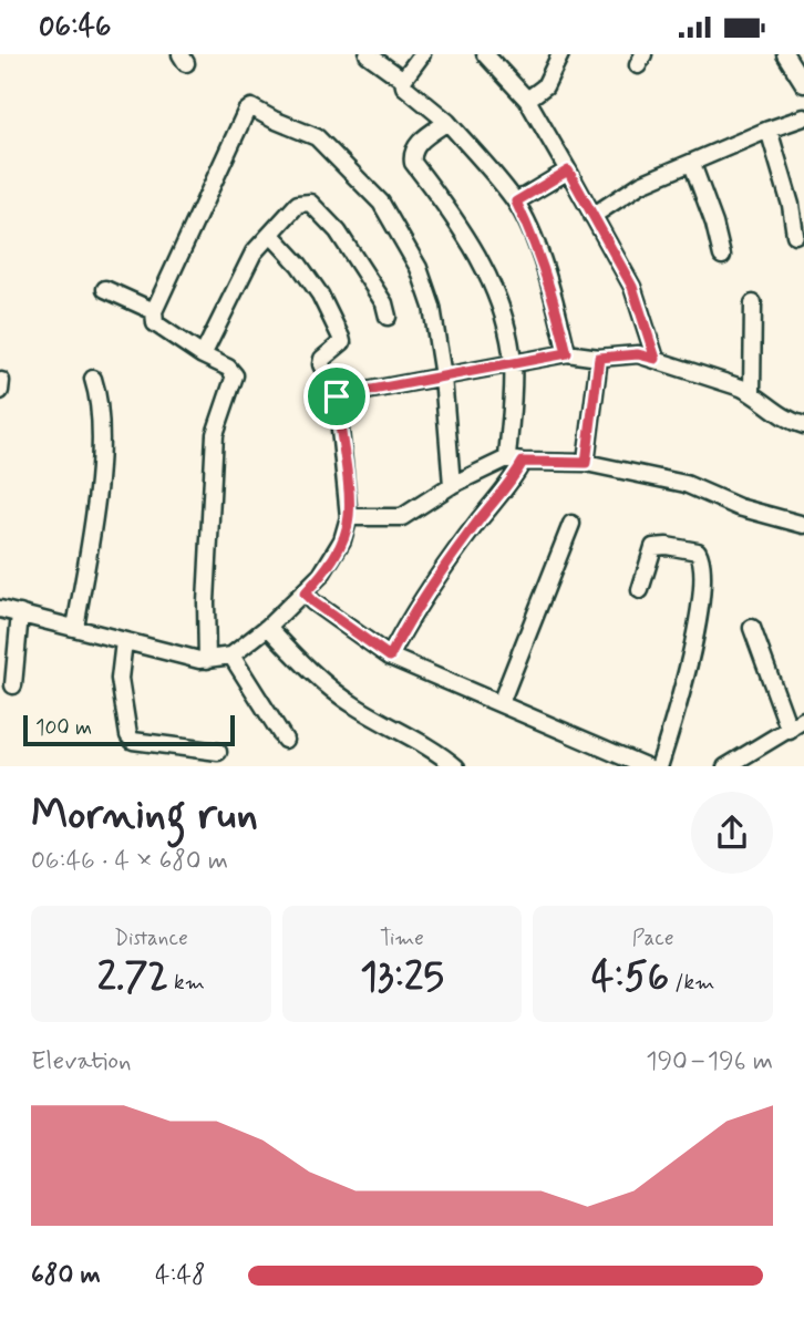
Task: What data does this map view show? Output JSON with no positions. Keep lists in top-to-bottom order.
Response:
{
  "scale_bar": "100 m",
  "page": {
    "status": "06:46",
    "scale": "100 m",
    "heading": ["Morning run", "06:46 · 4 × 680 m"],
    "stats": [
      ["Distance", "2.72 km"],
      ["Time", "13:25"],
      ["Pace", "4:56 /km"]
    ],
    "chart": ["Elevation", "190–196 m"],
    "list": [
      {
        "name": "680 m",
        "note": "4:48"
      }
    ]
  }
}
